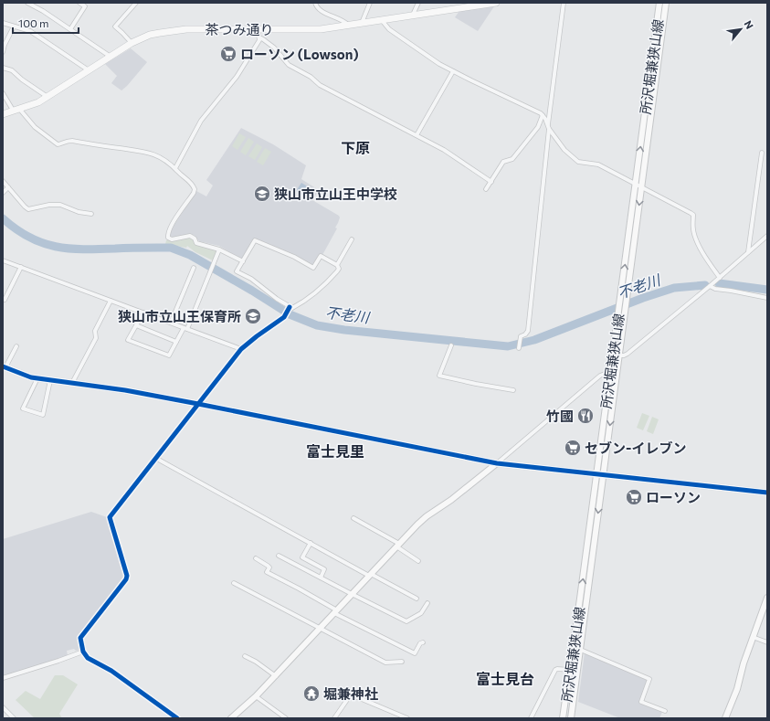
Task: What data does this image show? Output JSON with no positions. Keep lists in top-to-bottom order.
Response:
{
  "streets": {
    "main road": ["茶つみ通り", "所沢堀兼狭山線"]
  },
  "districts": ["下原", "富士見里", "富士見台"],
  "water": ["不老川"],
  "places": {
    "supermarket": ["ローソン (Lowson)", "セブン-イレブン", "ローソン"],
    "school or university": ["狭山市立山王中学校", "狭山市立山王保育所"],
    "restaurant": ["竹國"],
    "temple": ["堀兼神社"]
  },
  "scale_bar": "100 m",
  "north": "top right"
}
